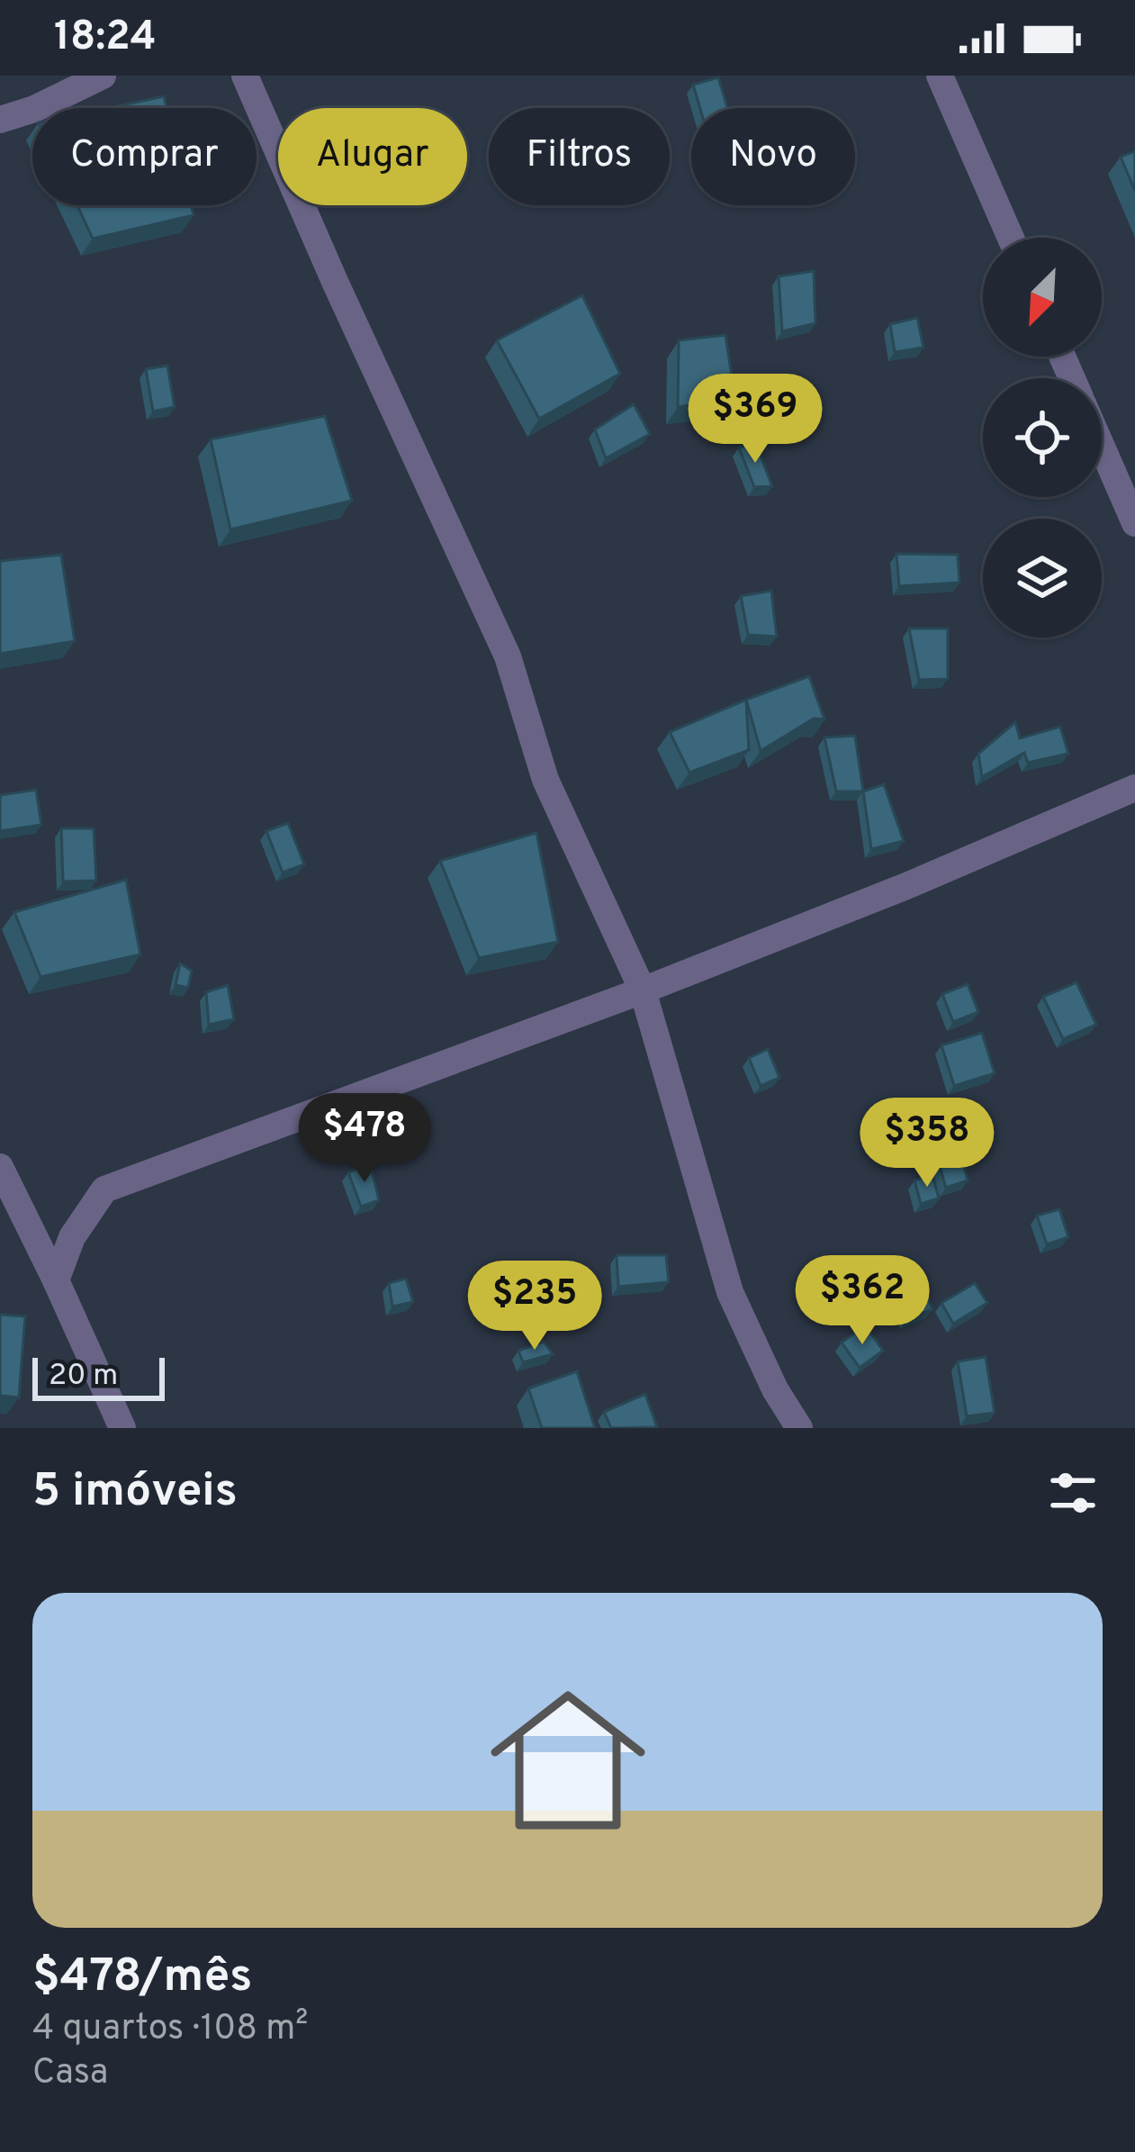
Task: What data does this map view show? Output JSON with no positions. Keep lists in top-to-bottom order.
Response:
{
  "scale_bar": "20 m",
  "north": "bottom left",
  "page": {
    "status": "18:24",
    "chip": [
      "Comprar",
      "Alugar",
      "Filtros",
      "Novo"
    ],
    "price": [
      "$369",
      "$478",
      "$358",
      "$362",
      "$235"
    ],
    "scale": "20 m",
    "heading": "5 imóveis",
    "list": [
      {
        "name": "$478/mês",
        "note": "4 quartos · 108 m² · Casa"
      }
    ]
  }
}
